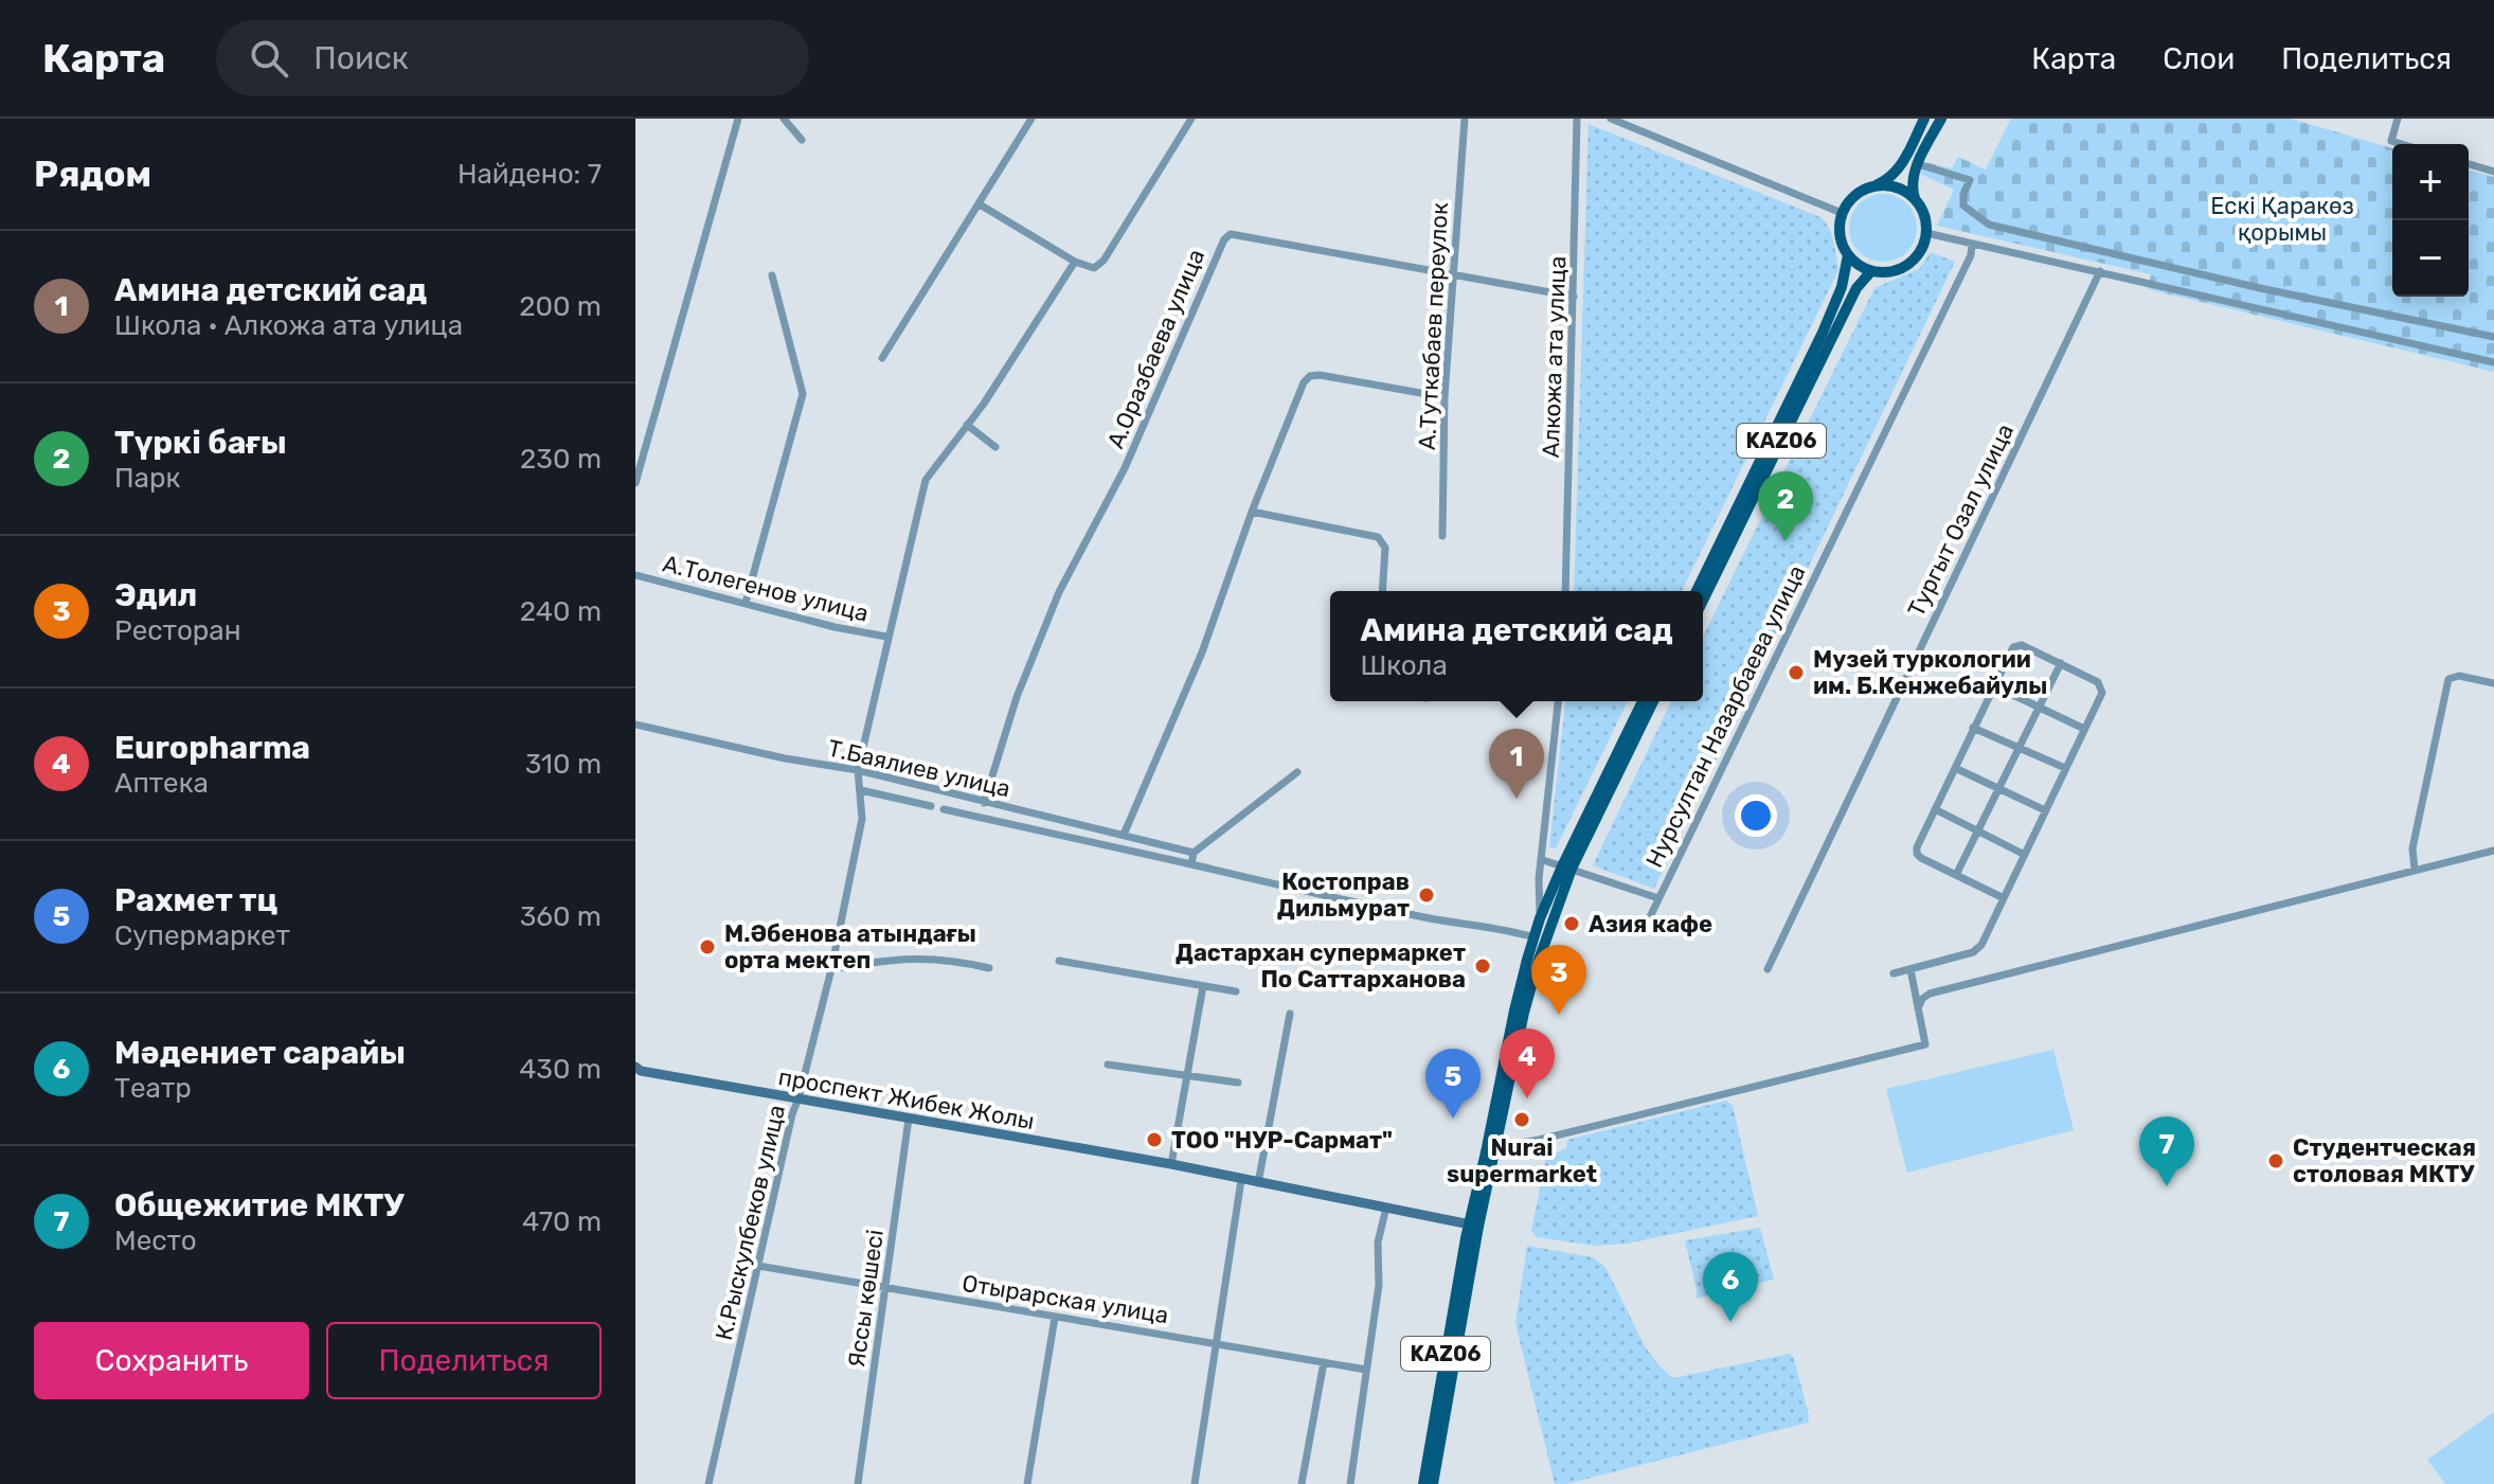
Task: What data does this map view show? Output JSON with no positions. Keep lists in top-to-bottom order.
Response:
{
  "streets": {
    "main road": ["KАZ06", "проспект Жибек Жолы"],
    "street": [
      "А.Туткабаев переулок",
      "А.Оразбаева улица",
      "Алкожа ата улица",
      "Тургыт Озал улица",
      "А.Толегенов улица",
      "Нурсултан Назарбаева улица",
      "Т.Баялиев улица",
      "К.Рыскулбеков улица",
      "Яссы көшесі",
      "Отырарская улица"
    ]
  },
  "crossings": [
    ["А.Туткабаев переулок", "А.Оразбаева улица"],
    ["А.Оразбаева улица", "Алкожа ата улица"],
    ["А.Оразбаева улица", "Т.Баялиев улица"],
    ["KАZ06", "Т.Баялиев улица"],
    ["KАZ06", "проспект Жибек Жолы"],
    ["А.Толегенов улица", "К.Рыскулбеков улица"],
    ["Т.Баялиев улица", "К.Рыскулбеков улица"],
    ["проспект Жибек Жолы", "К.Рыскулбеков улица"],
    ["проспект Жибек Жолы", "Яссы көшесі"],
    ["К.Рыскулбеков улица", "Отырарская улица"],
    ["Яссы көшесі", "Отырарская улица"]
  ],
  "parks": ["Ескі Қаракөз қорымы"],
  "places": [
    "Музей туркологии им. Б.Кенжебайулы",
    "Костоправ Дильмурат",
    "Азия кафе",
    "М.Әбенова атындағы орта мектеп",
    "Дастархан супермаркет По Саттарханова",
    "Nurai supermarket",
    "ТОО \"НУР-Сармат\"",
    "Студентческая столовая МКТУ"
  ],
  "page": {
    "header": "Карта",
    "search": "Поиск",
    "nav": ["Карта", "Слои", "Поделиться"],
    "heading": ["Рядом", "Найдено: 7"],
    "map_buttons": ["+", "−"],
    "list": [
      {
        "mark": "1",
        "name": "Амина детский сад",
        "note": "Школа · Алкожа ата улица",
        "value": "200 m"
      },
      {
        "mark": "2",
        "name": "Түркі бағы",
        "note": "Парк",
        "value": "230 m"
      },
      {
        "mark": "3",
        "name": "Эдил",
        "note": "Ресторан",
        "value": "240 m"
      },
      {
        "mark": "4",
        "name": "Europharma",
        "note": "Аптека",
        "value": "310 m"
      },
      {
        "mark": "5",
        "name": "Рахмет тц",
        "note": "Супермаркет",
        "value": "360 m"
      },
      {
        "mark": "6",
        "name": "Мәдениет сарайы",
        "note": "Театр",
        "value": "430 m"
      },
      {
        "mark": "7",
        "name": "Общежитие МКТУ",
        "note": "Место",
        "value": "470 m"
      }
    ],
    "pins": [
      "2",
      "1",
      "3",
      "4",
      "5",
      "7",
      "6"
    ],
    "popup": ["Амина детский сад", "Школа"],
    "buttons": ["Сохранить", "Поделиться"]
  }
}
